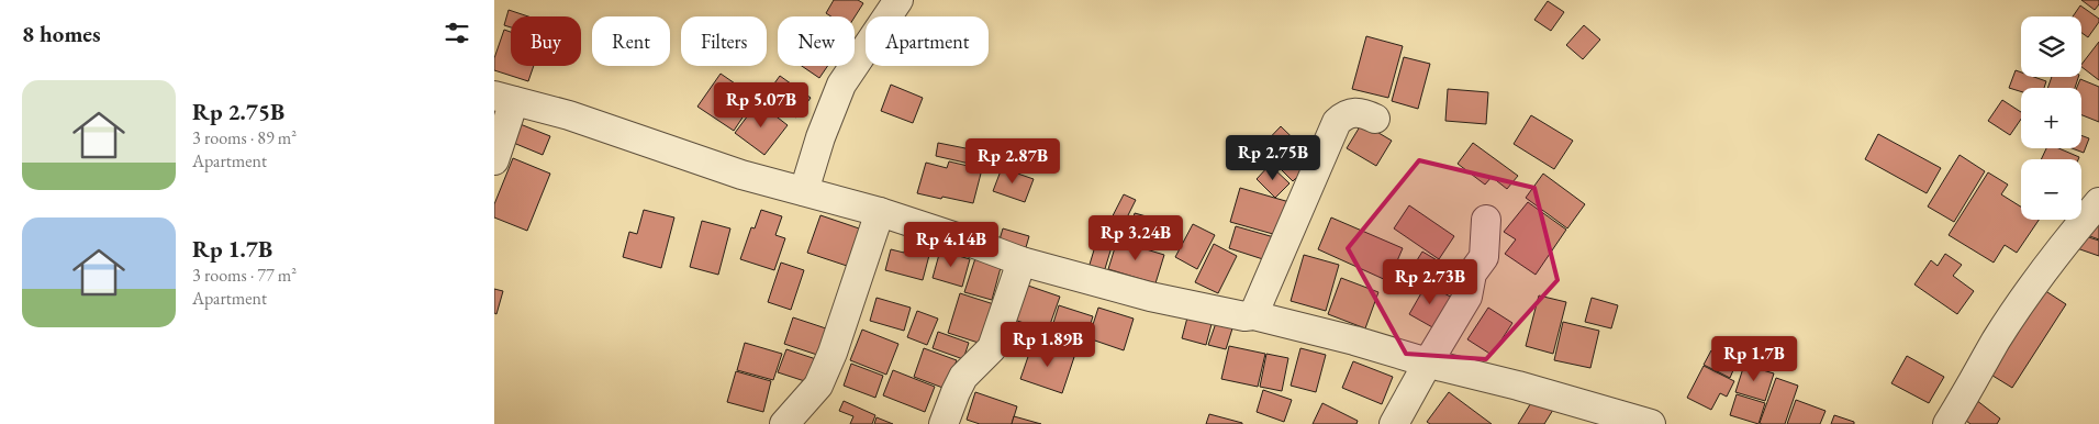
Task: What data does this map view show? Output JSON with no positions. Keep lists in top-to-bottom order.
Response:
{
  "page": {
    "heading": "8 homes",
    "map_buttons": ["+", "−"],
    "chip": [
      "Buy",
      "Rent",
      "Filters",
      "New",
      "Apartment"
    ],
    "list": [
      {
        "name": "Rp 2.75B",
        "note": "3 rooms · 89 m² · Apartment"
      },
      {
        "name": "Rp 1.7B",
        "note": "3 rooms · 77 m² · Apartment"
      }
    ],
    "price": [
      "Rp 5.07B",
      "Rp 2.75B",
      "Rp 2.87B",
      "Rp 3.24B",
      "Rp 4.14B",
      "Rp 2.73B",
      "Rp 1.89B",
      "Rp 1.7B"
    ]
  }
}
